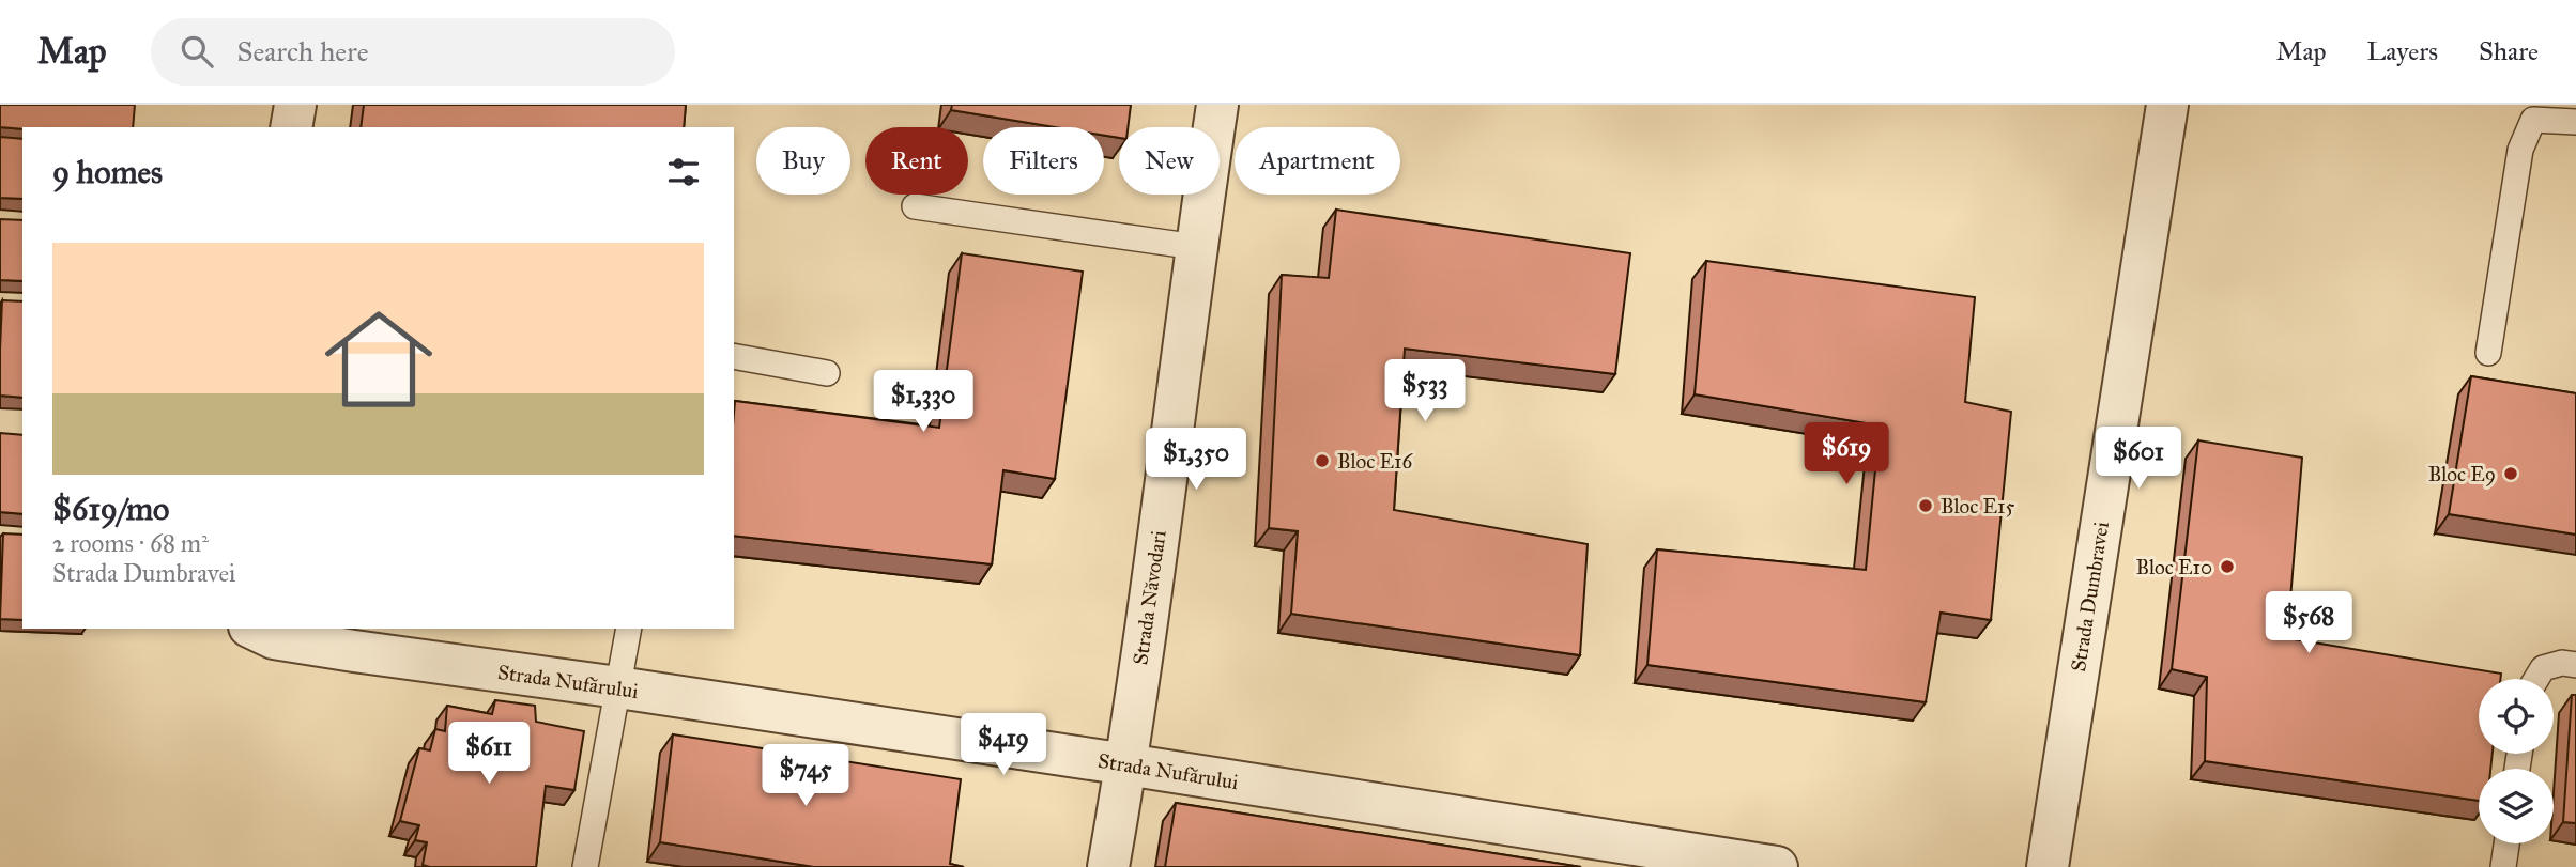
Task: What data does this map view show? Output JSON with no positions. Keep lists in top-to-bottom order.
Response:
{
  "streets": {
    "street": ["Strada Dumbravei", "Strada Năvodari", "Strada Nufărului"]
  },
  "crossings": [
    ["Strada Năvodari", "Strada Nufărului"]
  ],
  "places": [
    "Bloc E16",
    "Bloc E9",
    "Bloc E15",
    "Bloc E10"
  ],
  "page": {
    "header": "Map",
    "search": "Search here",
    "nav": ["Map", "Layers", "Share"],
    "chip": [
      "Buy",
      "Rent",
      "Filters",
      "New",
      "Apartment"
    ],
    "heading": "9 homes",
    "list": [
      {
        "name": "$619/mo",
        "note": "2 rooms · 68 m² · Strada Dumbravei"
      }
    ],
    "price": [
      "$533",
      "$1,330",
      "$619",
      "$601",
      "$1,350",
      "$568",
      "$419",
      "$611",
      "$745"
    ]
  }
}
